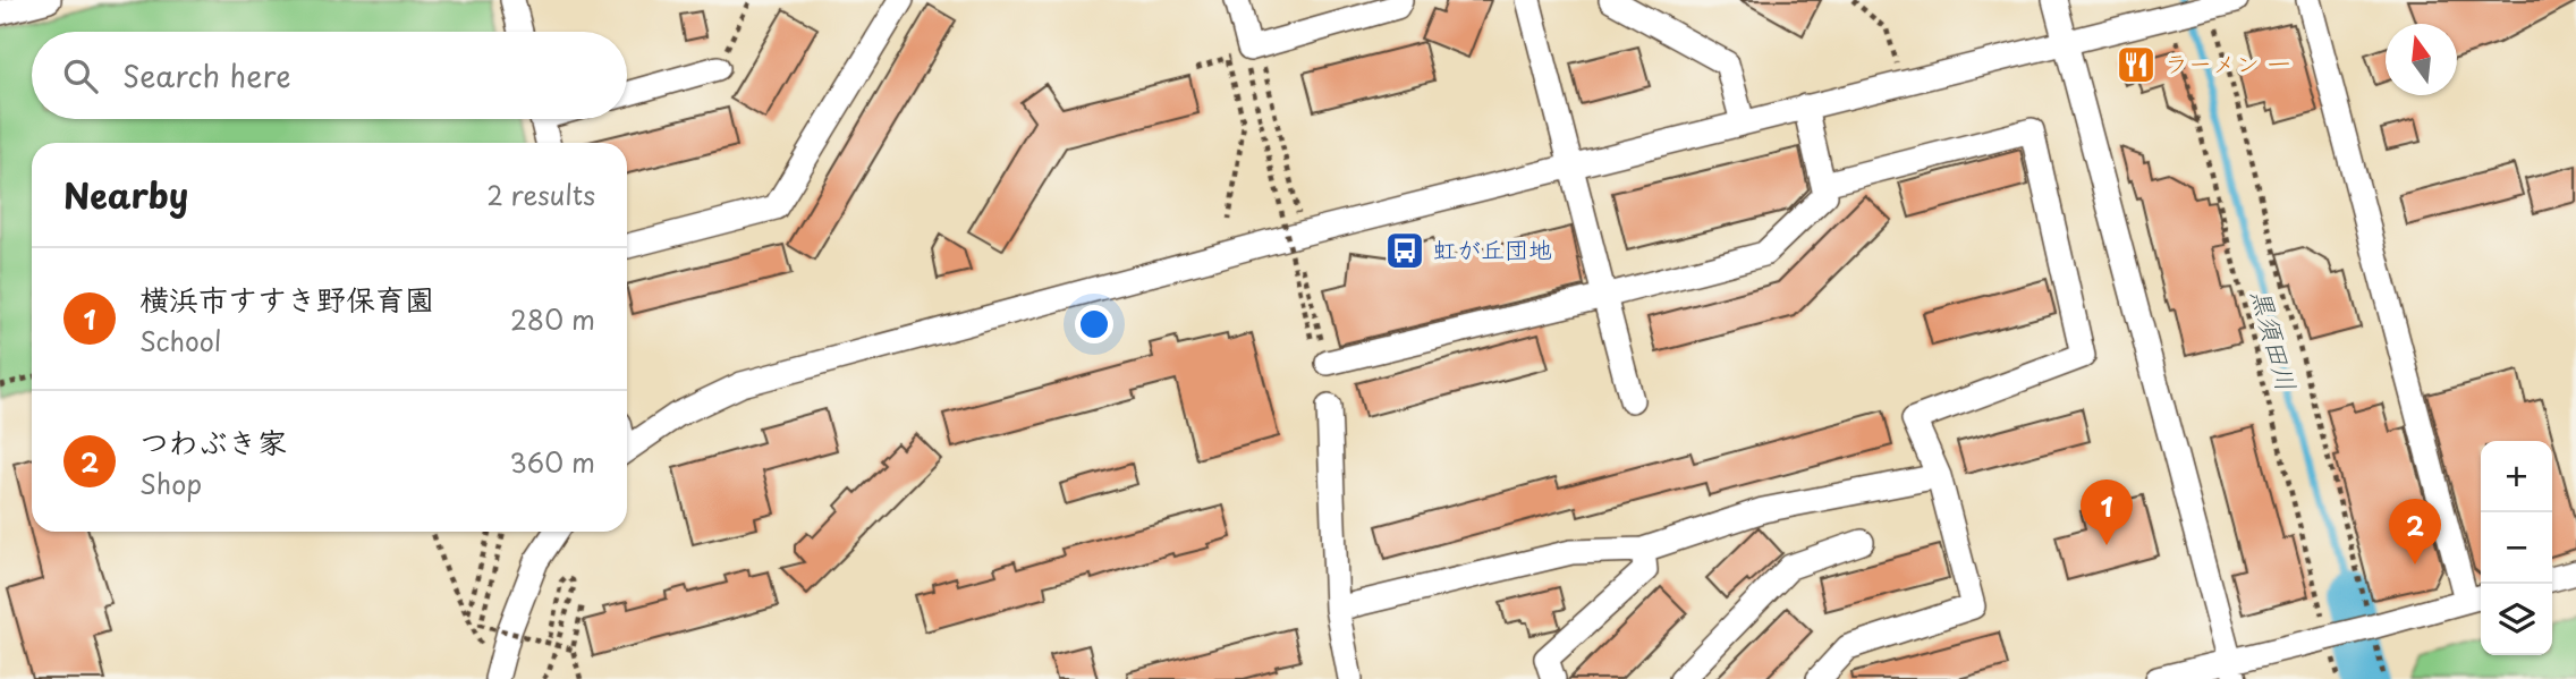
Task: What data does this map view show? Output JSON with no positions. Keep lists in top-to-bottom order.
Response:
{
  "water": ["黒須田川"],
  "places": {
    "restaurant": ["ラーメン 一"],
    "bus stop": ["虹が丘団地"]
  },
  "north": "top",
  "page": {
    "search": "Search here",
    "heading": ["Nearby", "2 results"],
    "list": [
      {
        "mark": "1",
        "name": "横浜市すすき野保育園",
        "note": "School",
        "value": "280 m"
      },
      {
        "mark": "2",
        "name": "つわぶき家",
        "note": "Shop",
        "value": "360 m"
      }
    ],
    "map_buttons": ["+", "−"],
    "pins": ["1", "2"]
  }
}
